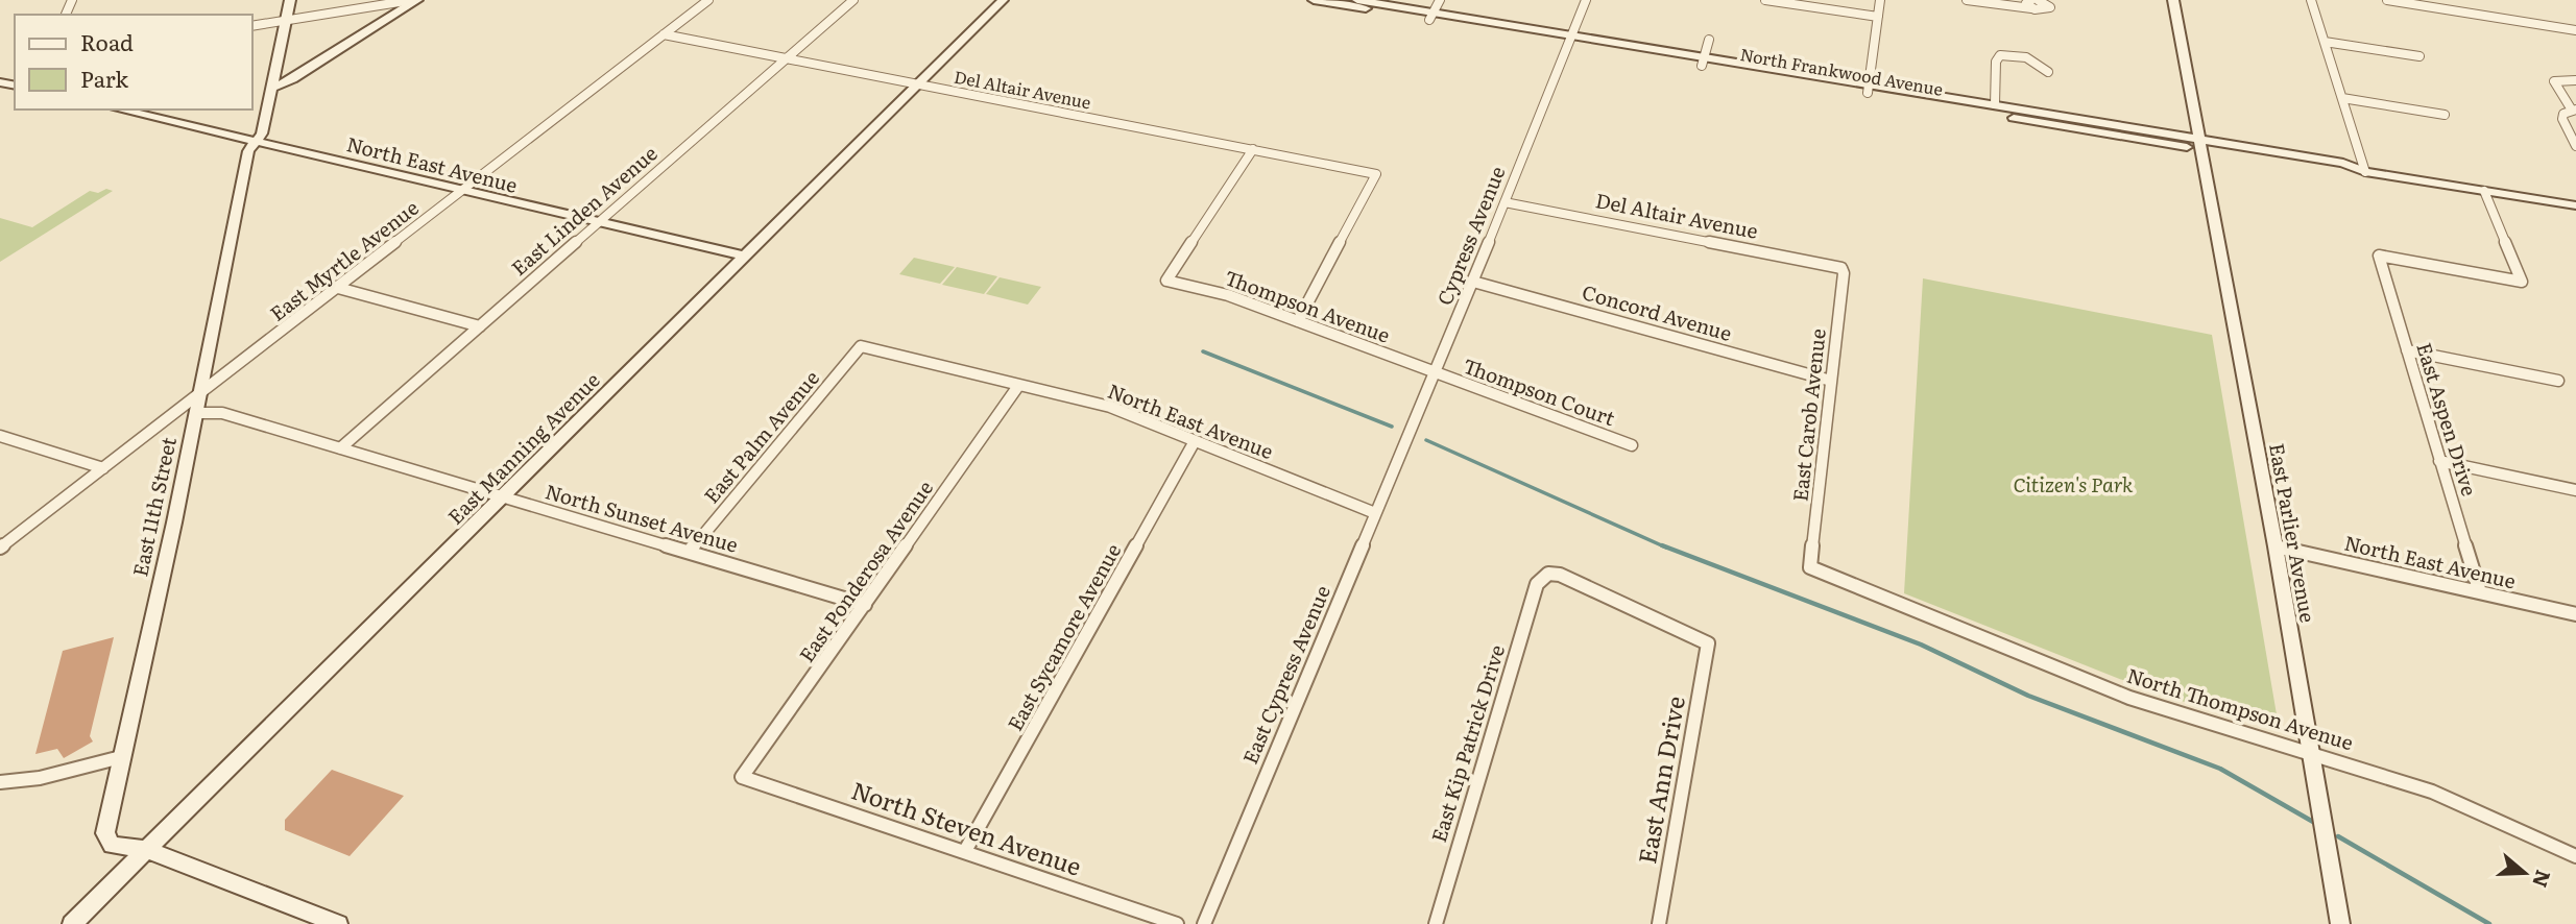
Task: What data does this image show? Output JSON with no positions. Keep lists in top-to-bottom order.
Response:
{
  "streets": {
    "street": [
      "North Frankwood Avenue",
      "Del Altair Avenue",
      "North East Avenue",
      "East Linden Avenue",
      "Cypress Avenue",
      "East Myrtle Avenue",
      "Thompson Avenue",
      "Concord Avenue",
      "Thompson Court",
      "East Carob Avenue",
      "East Aspen Drive",
      "East Palm Avenue",
      "East Manning Avenue",
      "East 11th Street",
      "North Sunset Avenue",
      "East Parlier Avenue",
      "East Ponderosa Avenue",
      "East Sycamore Avenue",
      "East Cypress Avenue",
      "North Thompson Avenue",
      "East Kip Patrick Drive",
      "East Ann Drive",
      "North Steven Avenue"
    ]
  },
  "crossings": [
    ["North Frankwood Avenue", "Cypress Avenue"],
    ["North Frankwood Avenue", "East Aspen Drive"],
    ["North Frankwood Avenue", "East Parlier Avenue"],
    ["Del Altair Avenue", "East Linden Avenue"],
    ["Del Altair Avenue", "Cypress Avenue"],
    ["Del Altair Avenue", "East Myrtle Avenue"],
    ["Del Altair Avenue", "Thompson Avenue"],
    ["Del Altair Avenue", "East Carob Avenue"],
    ["Del Altair Avenue", "East Manning Avenue"],
    ["North East Avenue", "East Linden Avenue"],
    ["North East Avenue", "East Myrtle Avenue"],
    ["North East Avenue", "East Aspen Drive"],
    ["North East Avenue", "East Palm Avenue"],
    ["North East Avenue", "East Manning Avenue"],
    ["North East Avenue", "East 11th Street"],
    ["North East Avenue", "East Parlier Avenue"],
    ["North East Avenue", "East Ponderosa Avenue"],
    ["North East Avenue", "East Sycamore Avenue"],
    ["North East Avenue", "East Cypress Avenue"],
    ["East Linden Avenue", "North Sunset Avenue"],
    ["Cypress Avenue", "Thompson Avenue"],
    ["Cypress Avenue", "Concord Avenue"],
    ["Cypress Avenue", "Thompson Court"],
    ["Cypress Avenue", "East Cypress Avenue"],
    ["East Myrtle Avenue", "East 11th Street"],
    ["Thompson Avenue", "Thompson Court"],
    ["Concord Avenue", "East Carob Avenue"],
    ["East Carob Avenue", "North Thompson Avenue"],
    ["East Palm Avenue", "North Sunset Avenue"],
    ["East Manning Avenue", "East 11th Street"],
    ["East Manning Avenue", "North Sunset Avenue"],
    ["East 11th Street", "North Sunset Avenue"],
    ["North Sunset Avenue", "East Ponderosa Avenue"],
    ["East Parlier Avenue", "North Thompson Avenue"],
    ["East Ponderosa Avenue", "North Steven Avenue"],
    ["East Sycamore Avenue", "North Steven Avenue"],
    ["East Kip Patrick Drive", "East Ann Drive"]
  ],
  "parks": ["Citizen's Park"],
  "legend": ["Road", "Park"],
  "north": "right"
}
